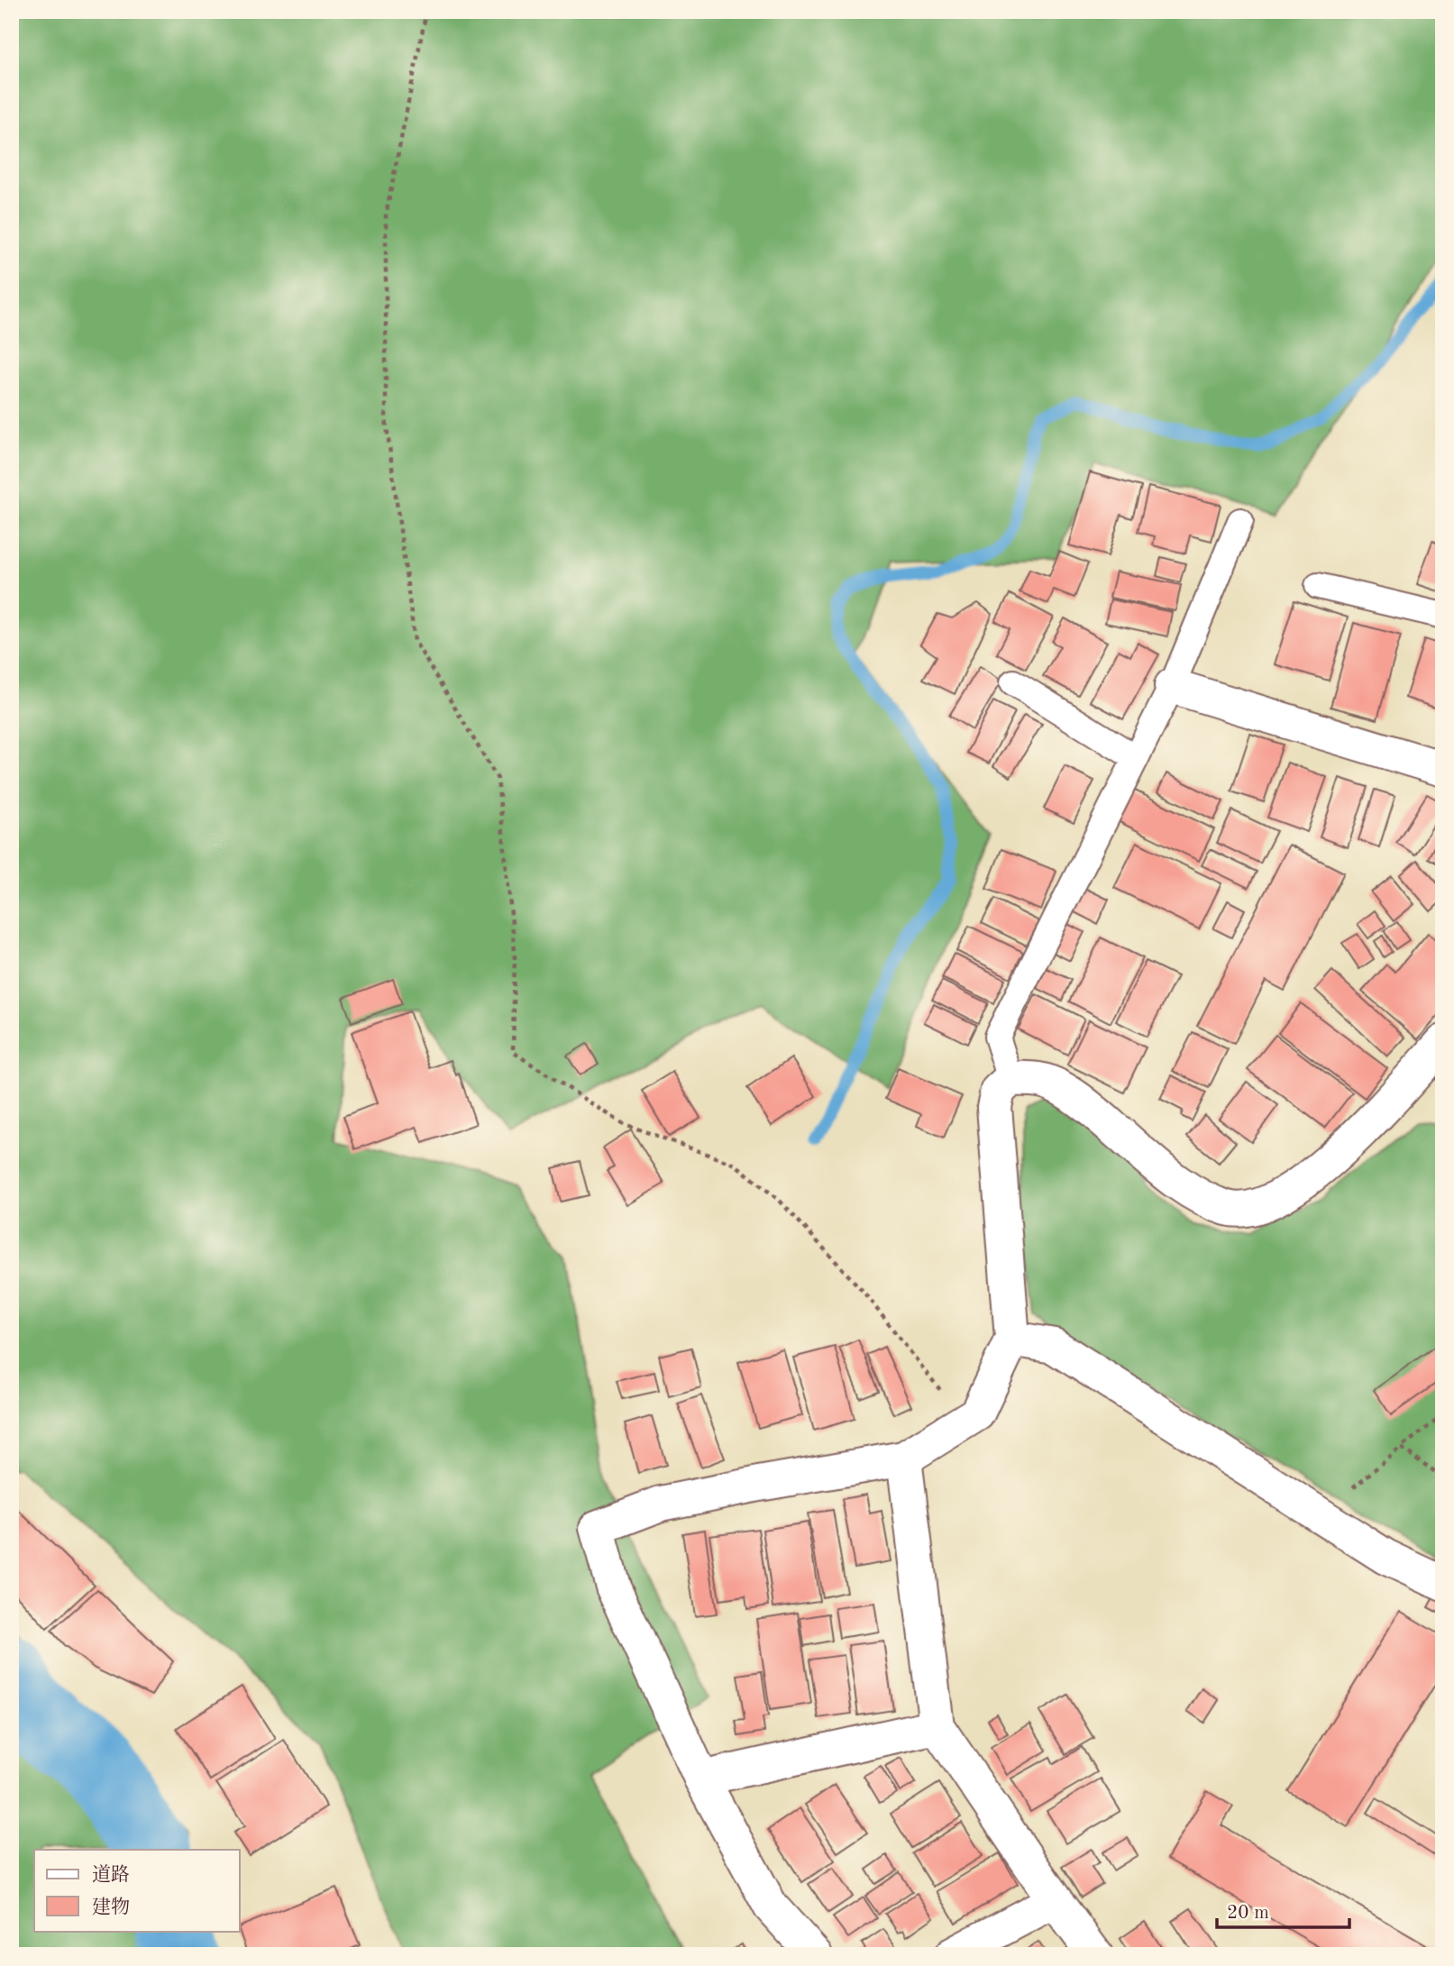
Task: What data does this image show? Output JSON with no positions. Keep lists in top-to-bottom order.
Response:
{
  "legend": ["道路", "建物"],
  "scale_bar": "20 m"
}
